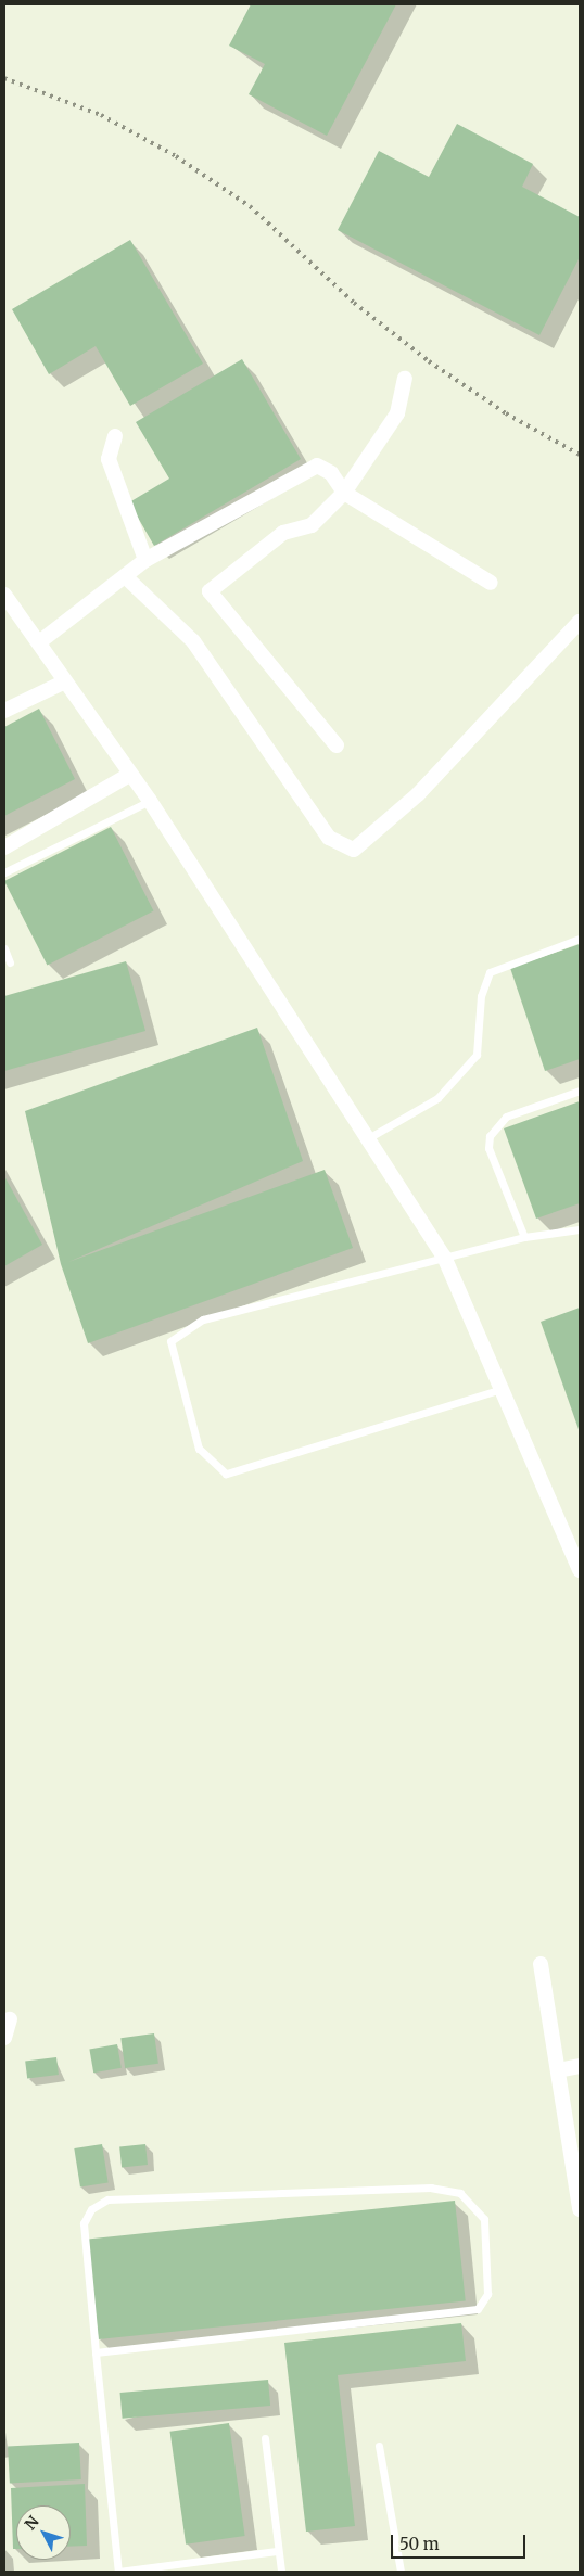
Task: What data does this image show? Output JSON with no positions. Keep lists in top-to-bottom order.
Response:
{
  "scale_bar": "50 m",
  "north": "top left"
}
